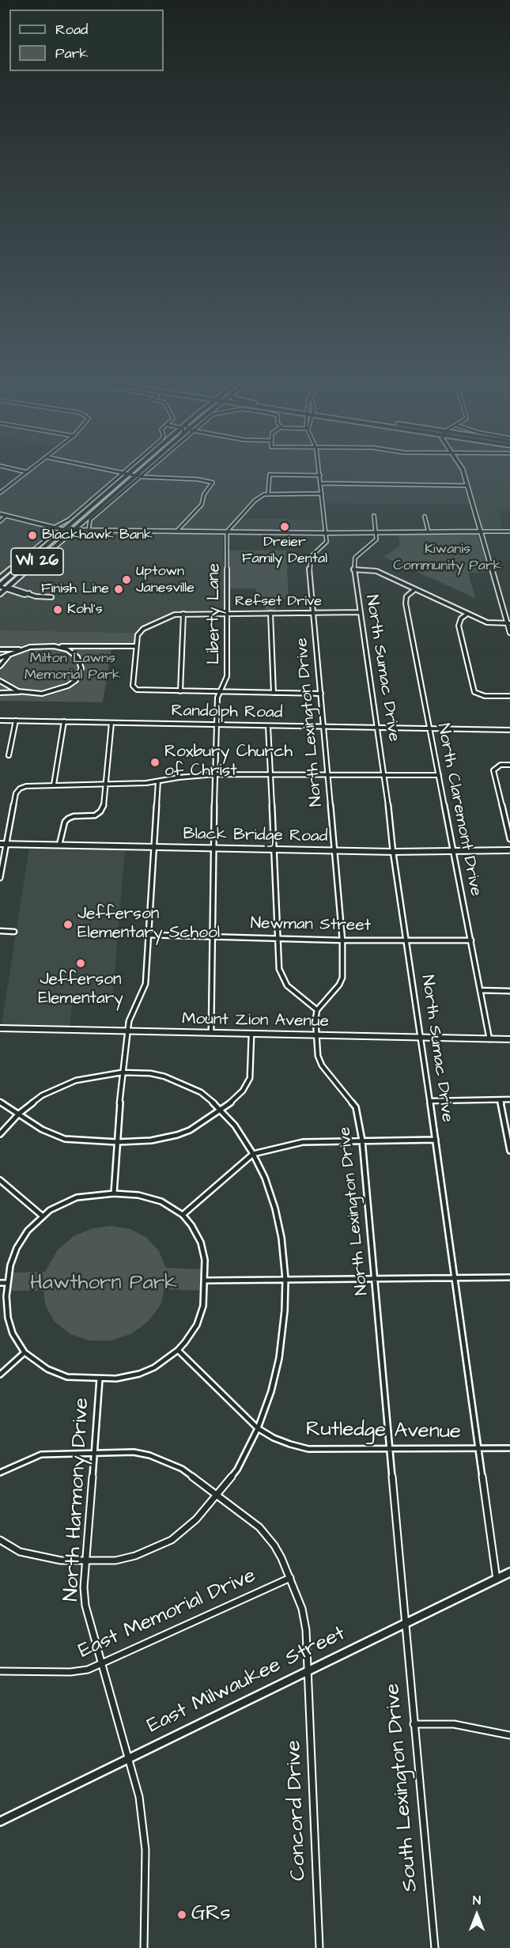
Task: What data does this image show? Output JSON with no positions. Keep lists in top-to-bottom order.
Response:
{
  "streets": {
    "main road": ["WI 26"],
    "street": [
      "Refset Drive",
      "Liberty Lane",
      "North Sumac Drive",
      "Randolph Road",
      "North Lexington Drive",
      "North Claremont Drive",
      "Black Bridge Road",
      "Newman Street",
      "Mount Zion Avenue",
      "Rutledge Avenue",
      "North Harmony Drive",
      "East Memorial Drive",
      "East Milwaukee Street",
      "South Lexington Drive",
      "Concord Drive"
    ]
  },
  "crossings": [
    ["Refset Drive", "Liberty Lane"],
    ["Refset Drive", "North Sumac Drive"],
    ["Refset Drive", "North Lexington Drive"],
    ["Liberty Lane", "Randolph Road"],
    ["Liberty Lane", "Black Bridge Road"],
    ["Liberty Lane", "Newman Street"],
    ["Liberty Lane", "Mount Zion Avenue"],
    ["North Sumac Drive", "Randolph Road"],
    ["North Sumac Drive", "Black Bridge Road"],
    ["North Sumac Drive", "Newman Street"],
    ["North Sumac Drive", "Mount Zion Avenue"],
    ["North Sumac Drive", "Rutledge Avenue"],
    ["North Sumac Drive", "East Milwaukee Street"],
    ["Randolph Road", "North Lexington Drive"],
    ["Randolph Road", "North Claremont Drive"],
    ["North Lexington Drive", "Black Bridge Road"],
    ["North Lexington Drive", "Newman Street"],
    ["North Lexington Drive", "Mount Zion Avenue"],
    ["North Lexington Drive", "Rutledge Avenue"],
    ["North Lexington Drive", "East Milwaukee Street"],
    ["North Lexington Drive", "South Lexington Drive"],
    ["North Claremont Drive", "Black Bridge Road"],
    ["North Claremont Drive", "Newman Street"],
    ["North Claremont Drive", "Mount Zion Avenue"],
    ["North Harmony Drive", "East Memorial Drive"],
    ["North Harmony Drive", "East Milwaukee Street"],
    ["North Harmony Drive", "Concord Drive"],
    ["East Memorial Drive", "Concord Drive"],
    ["East Milwaukee Street", "South Lexington Drive"],
    ["East Milwaukee Street", "Concord Drive"]
  ],
  "parks": ["Kiwanis Community Park", "Milton Lawns Memorial Park", "Hawthorn Park"],
  "places": [
    "Dreier Family Dental",
    "Blackhawk Bank",
    "Uptown Janesville",
    "Finish Line",
    "Kohl's",
    "Roxbury Church of Christ",
    "Jefferson Elementary School",
    "Jefferson Elementary",
    "GRs"
  ],
  "legend": ["Road", "Park"],
  "north": "top"
}
